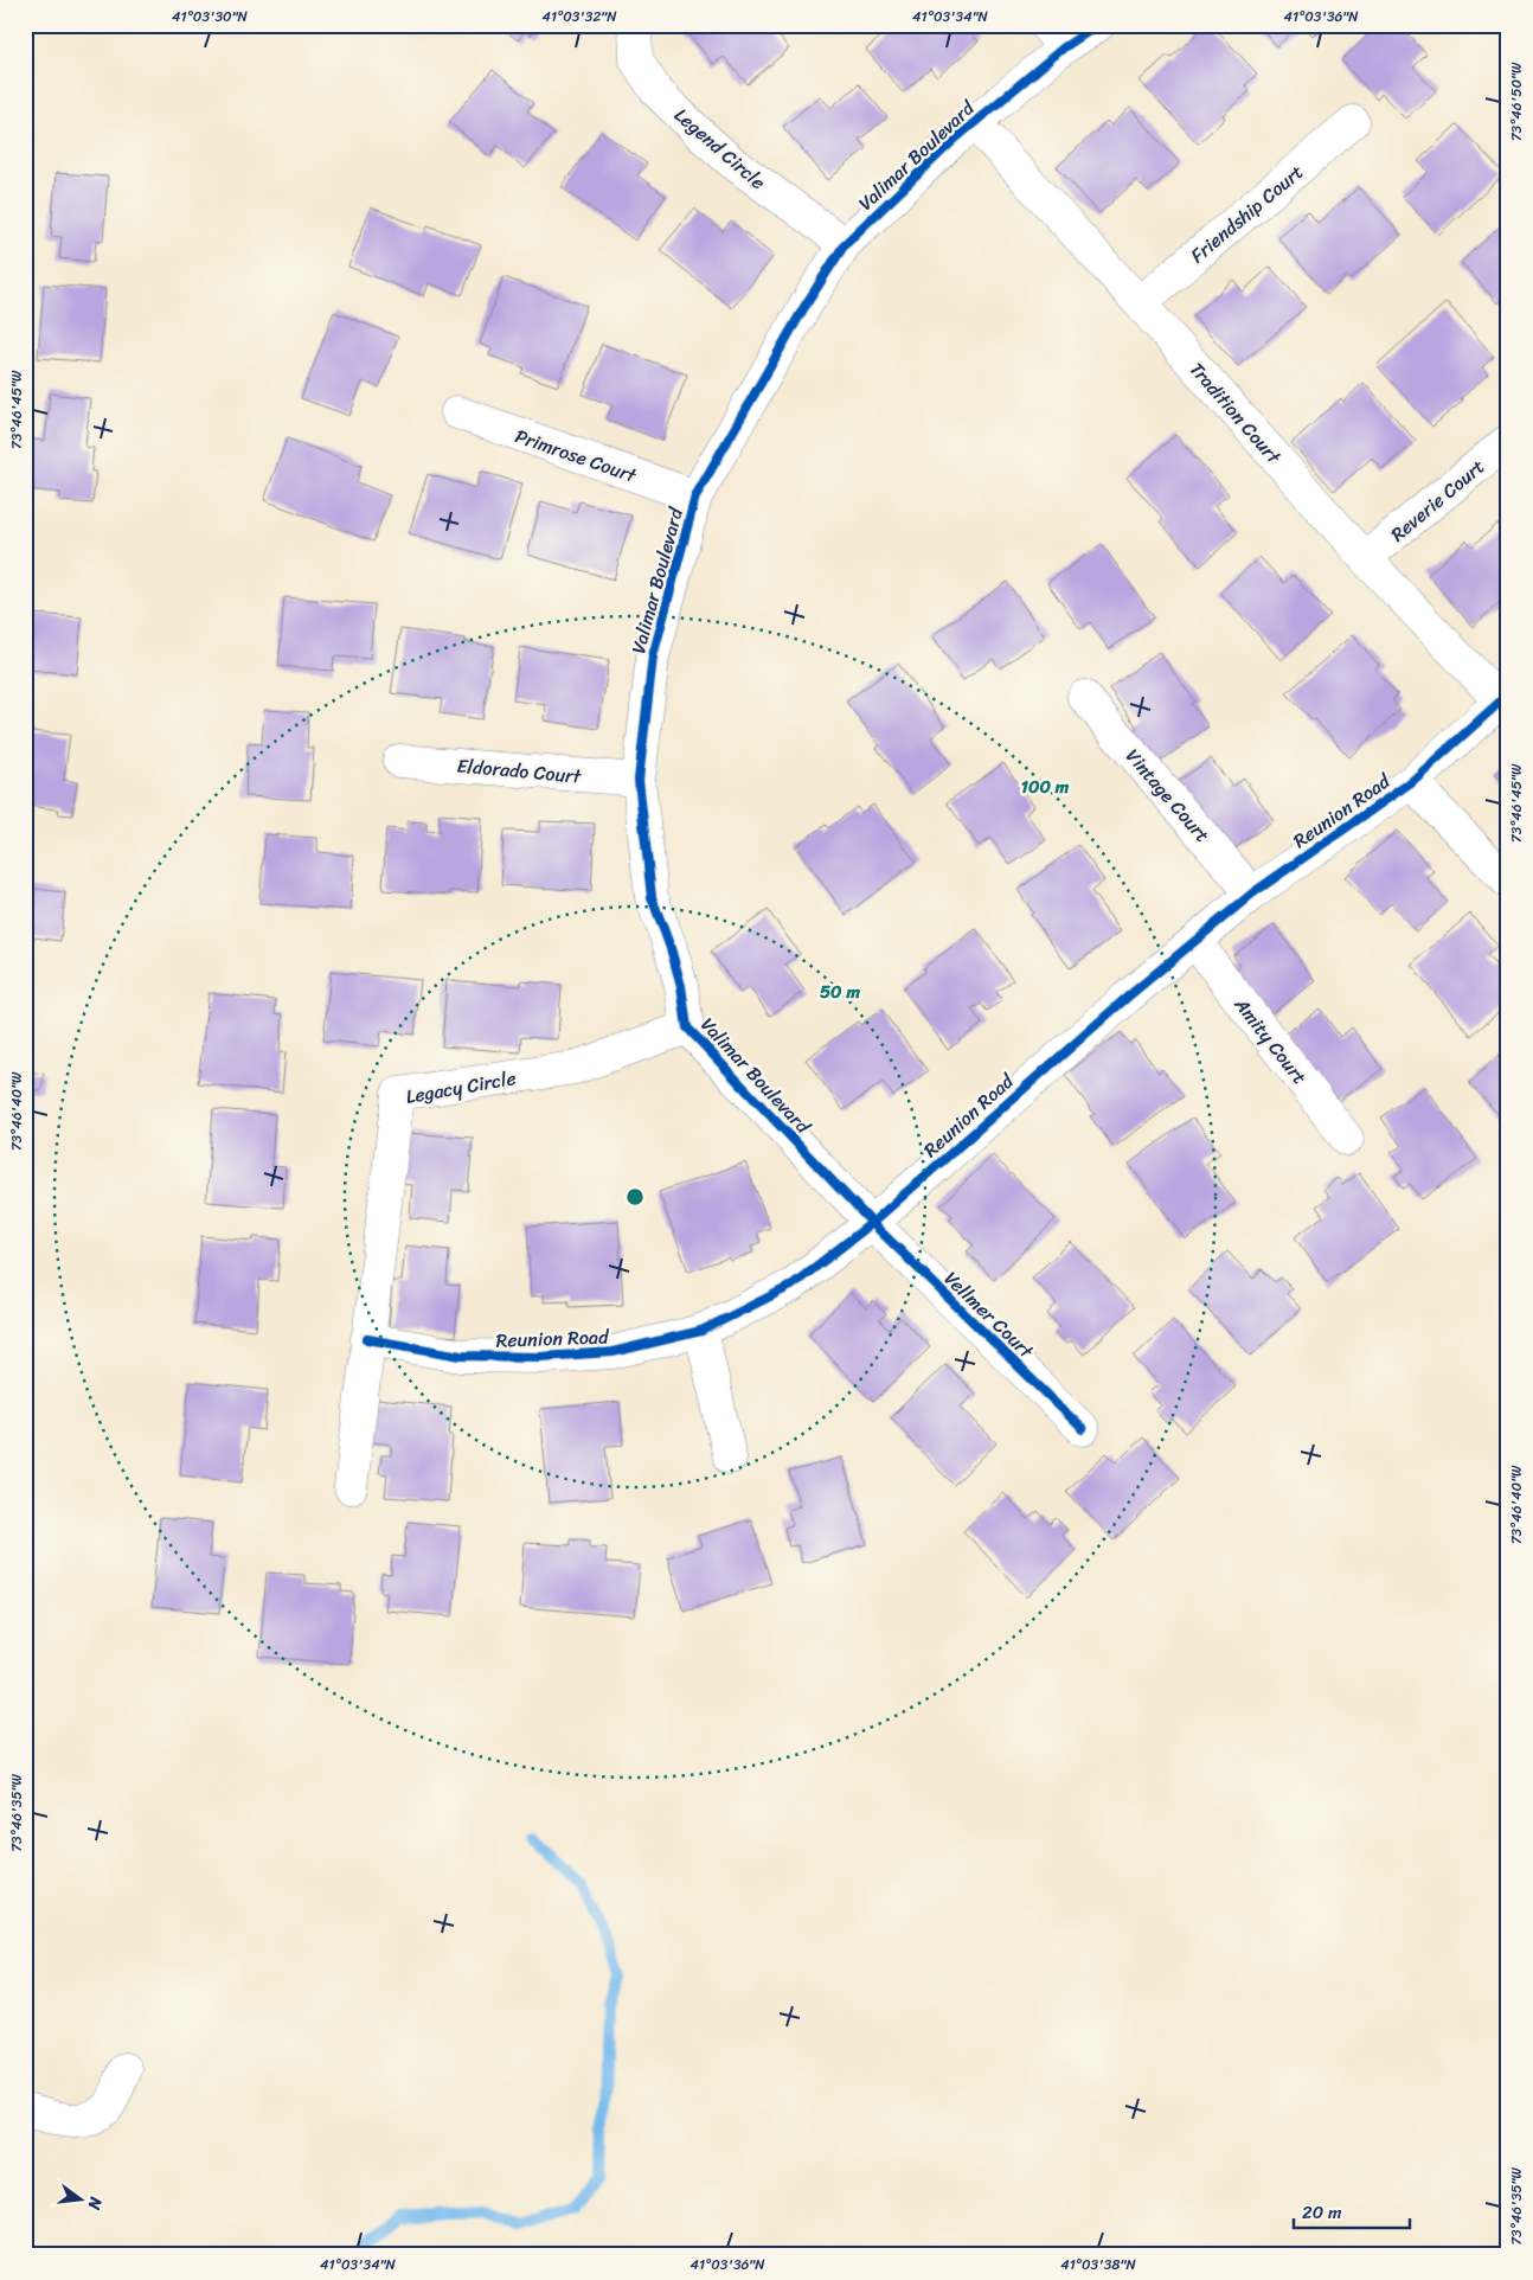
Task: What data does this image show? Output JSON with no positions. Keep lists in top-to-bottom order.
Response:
{
  "streets": {
    "street": [
      "Legend Circle",
      "Valimar Boulevard",
      "Friendship Court",
      "Tradition Court",
      "Primrose Court",
      "Reverie Court",
      "Eldorado Court",
      "Vintage Court",
      "Reunion Road",
      "Amity Court",
      "Legacy Circle",
      "Vellmer Court"
    ]
  },
  "crossings": [
    ["Legend Circle", "Valimar Boulevard"],
    ["Valimar Boulevard", "Tradition Court"],
    ["Valimar Boulevard", "Primrose Court"],
    ["Valimar Boulevard", "Eldorado Court"],
    ["Valimar Boulevard", "Reunion Road"],
    ["Valimar Boulevard", "Legacy Circle"],
    ["Valimar Boulevard", "Vellmer Court"],
    ["Friendship Court", "Tradition Court"],
    ["Tradition Court", "Reverie Court"],
    ["Tradition Court", "Reunion Road"],
    ["Vintage Court", "Reunion Road"],
    ["Reunion Road", "Amity Court"],
    ["Reunion Road", "Legacy Circle"],
    ["Reunion Road", "Vellmer Court"]
  ],
  "scale_bar": "20 m",
  "north": "right",
  "coordinates": [
    "41°03'30\"N",
    "41°03'32\"N",
    "41°03'34\"N",
    "41°03'36\"N",
    "73°46'50\"W",
    "73°46'45\"W",
    "73°46'40\"W",
    "73°46'35\"W",
    "41°03'38\"N"
  ],
  "rings": ["100 m", "50 m"]
}
